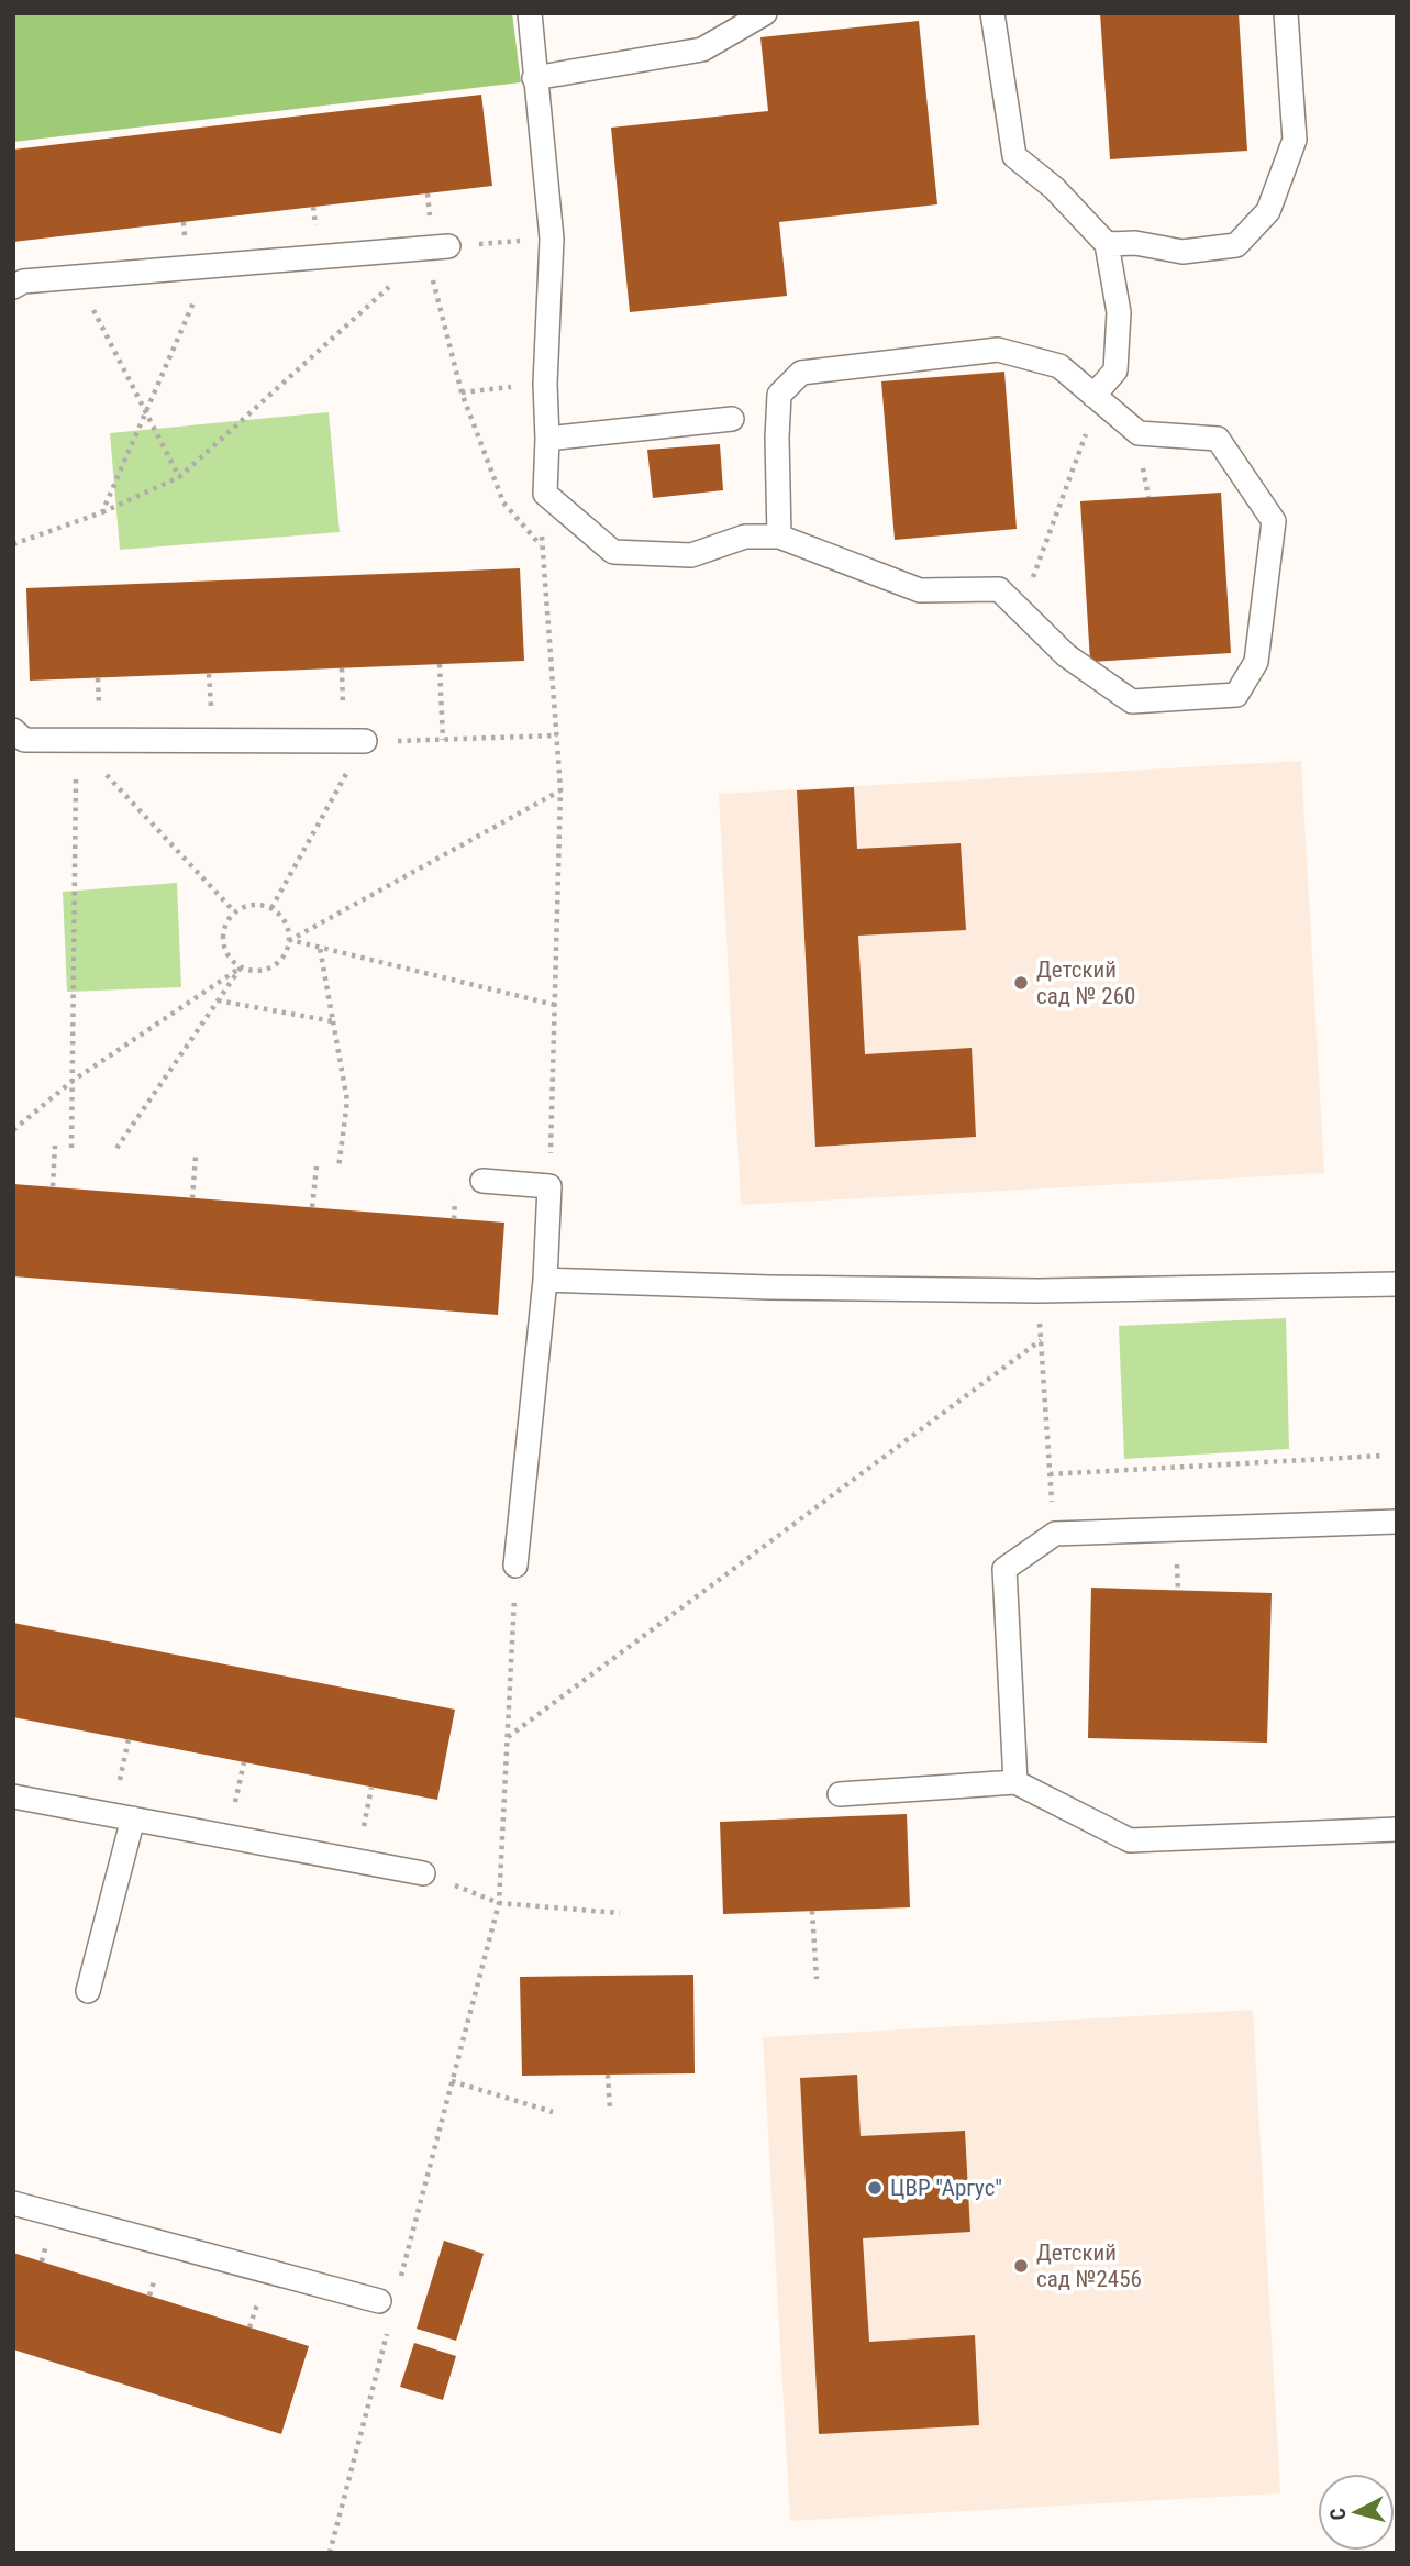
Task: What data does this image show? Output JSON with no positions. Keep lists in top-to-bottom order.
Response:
{
  "places": ["Детский сад № 260", "ЦВР \"Аргус\"", "Детский сад №2456"],
  "north": "left"
}
